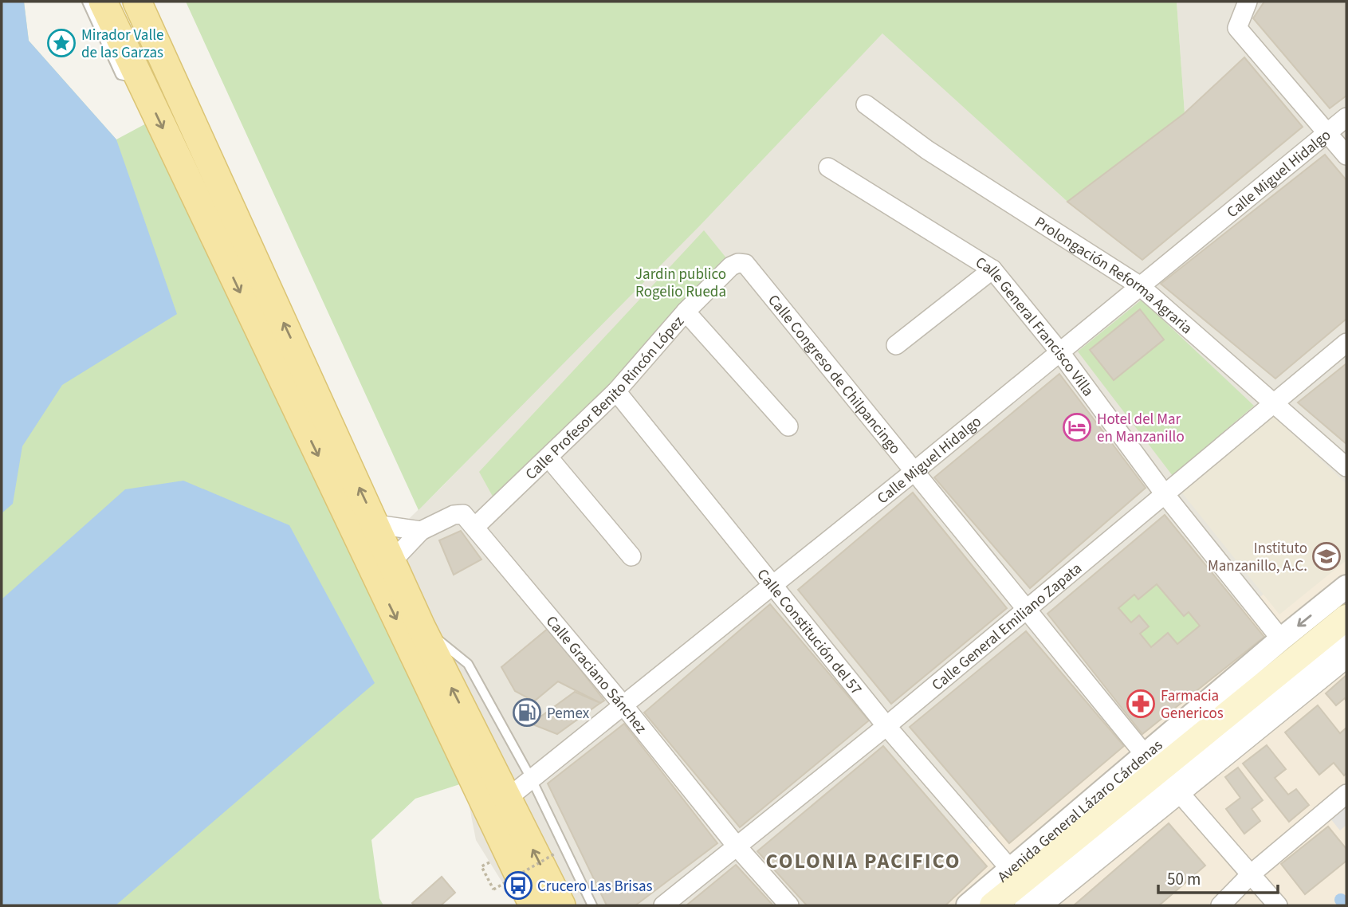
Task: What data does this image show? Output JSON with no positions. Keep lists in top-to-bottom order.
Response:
{
  "streets": {
    "main road": ["Avenida General Lázaro Cárdenas"],
    "street": [
      "Calle Miguel Hidalgo",
      "Prolongación Reforma Agraria",
      "Calle General Francisco Villa",
      "Calle Congreso de Chilpancingo",
      "Calle Profesor Benito Rincón López",
      "Calle General Emiliano Zapata",
      "Calle Constitución del 57",
      "Calle Graciano Sánchez"
    ]
  },
  "crossings": [
    ["Calle Miguel Hidalgo", "Prolongación Reforma Agraria"],
    ["Calle Miguel Hidalgo", "Calle General Francisco Villa"],
    ["Calle Miguel Hidalgo", "Calle Congreso de Chilpancingo"],
    ["Calle Miguel Hidalgo", "Calle Constitución del 57"],
    ["Calle Miguel Hidalgo", "Calle Graciano Sánchez"],
    ["Prolongación Reforma Agraria", "Calle General Emiliano Zapata"],
    ["Calle General Francisco Villa", "Calle General Emiliano Zapata"],
    ["Calle General Francisco Villa", "Avenida General Lázaro Cárdenas"],
    ["Calle Congreso de Chilpancingo", "Calle Profesor Benito Rincón López"],
    ["Calle Congreso de Chilpancingo", "Calle General Emiliano Zapata"],
    ["Calle Congreso de Chilpancingo", "Avenida General Lázaro Cárdenas"],
    ["Calle Profesor Benito Rincón López", "Calle Constitución del 57"],
    ["Calle Profesor Benito Rincón López", "Calle Graciano Sánchez"],
    ["Calle General Emiliano Zapata", "Calle Constitución del 57"],
    ["Calle General Emiliano Zapata", "Calle Graciano Sánchez"],
    ["Calle Constitución del 57", "Avenida General Lázaro Cárdenas"]
  ],
  "districts": ["COLONIA PACIFICO"],
  "parks": ["Jardin publico Rogelio Rueda"],
  "places": {
    "place": ["Mirador Valle de las Garzas"],
    "hotel": ["Hotel del Mar en Manzanillo"],
    "school or university": ["Instituto Manzanillo, A.C."],
    "pharmacy": ["Farmacia Genericos"],
    "fuel station": ["Pemex"],
    "bus stop": ["Crucero Las Brisas"]
  },
  "scale_bar": "50 m"
}
